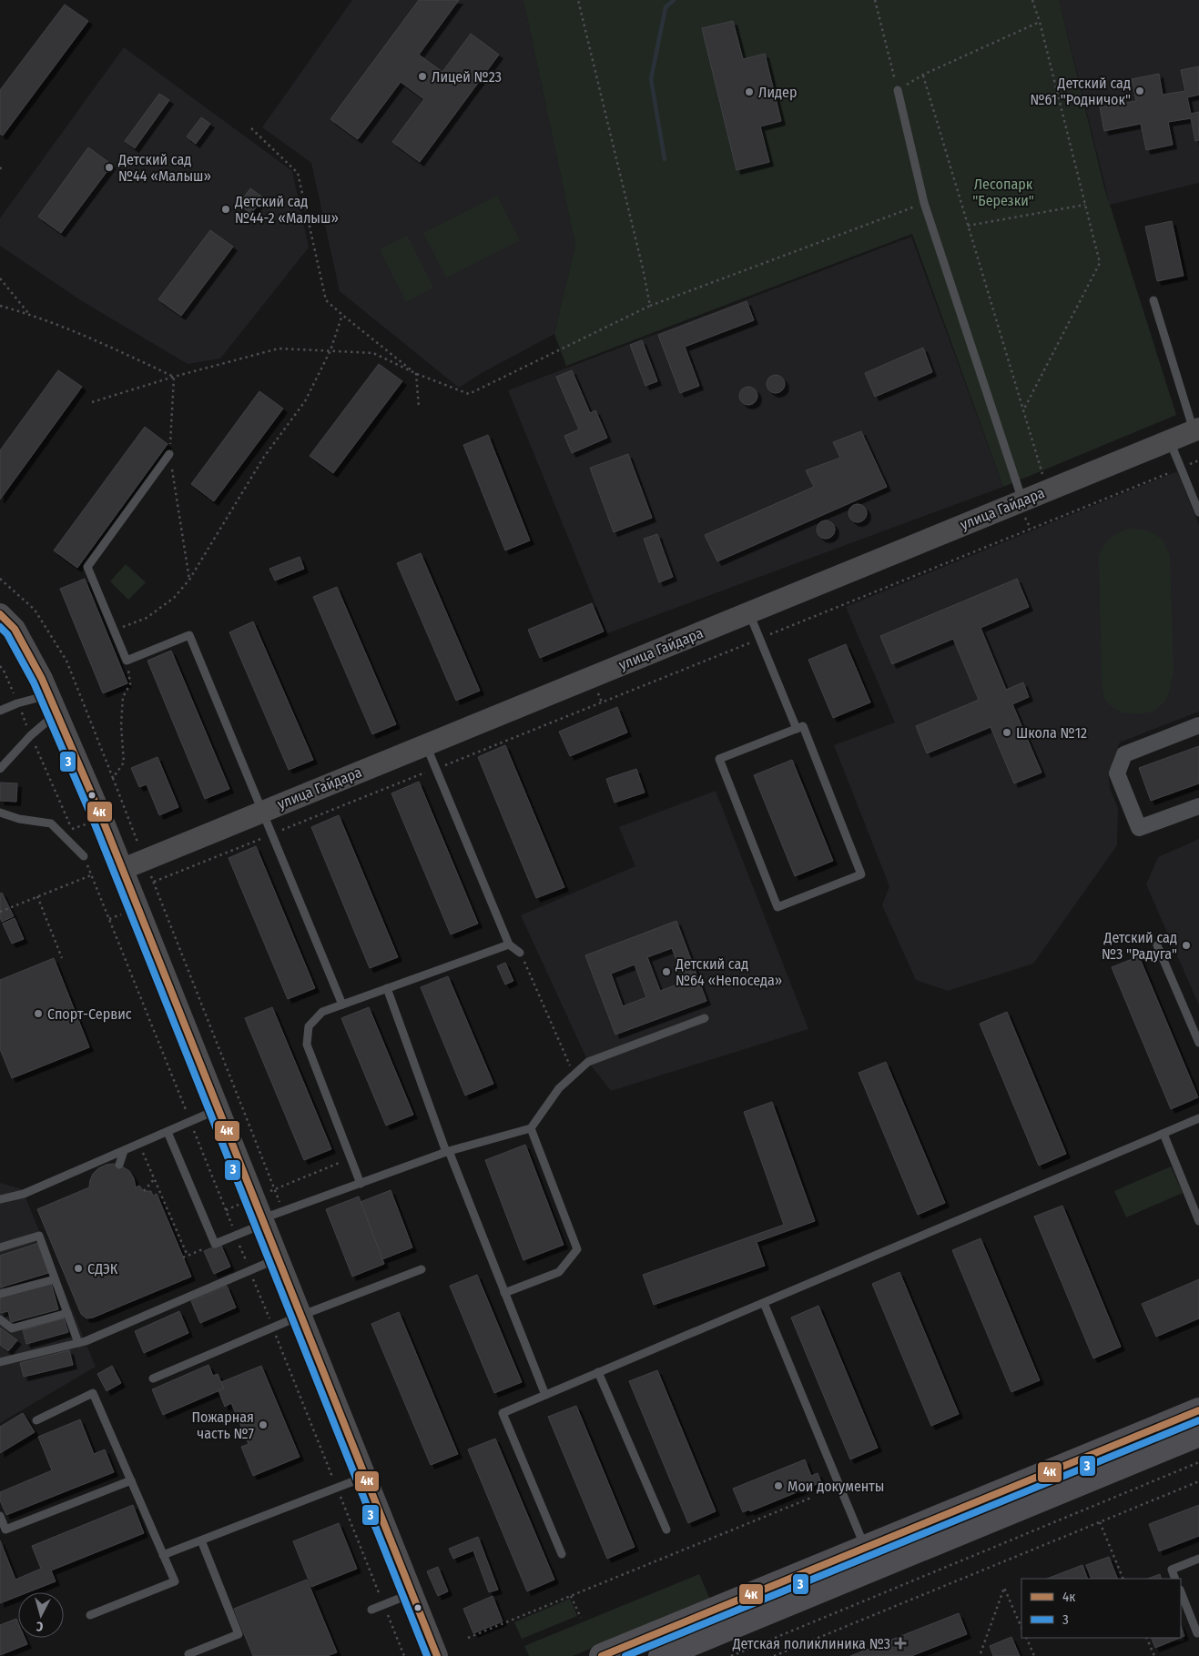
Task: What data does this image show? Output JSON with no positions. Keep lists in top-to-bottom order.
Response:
{
  "streets": {
    "street": ["улица Гайдара"]
  },
  "parks": ["Лесопарк \"Березки\""],
  "places": {
    "other": [
      "Лицей №23",
      "Детский сад №61 \"Родничок\"",
      "Лидер",
      "Детский сад №44 «Малыш»",
      "Детский сад №44-2 «Малыш»",
      "Школа №12",
      "Детский сад №3 \"Радуга\"",
      "Детский сад №64 «Непоседа»",
      "Спорт-Сервис",
      "СДЭК",
      "Пожарная часть №7",
      "Мои документы"
    ],
    "health": ["Детская поликлиника №3"]
  },
  "lines": ["transit line 4к", "transit line 3"],
  "legend": ["4к", "3"],
  "north": "bottom"
}
